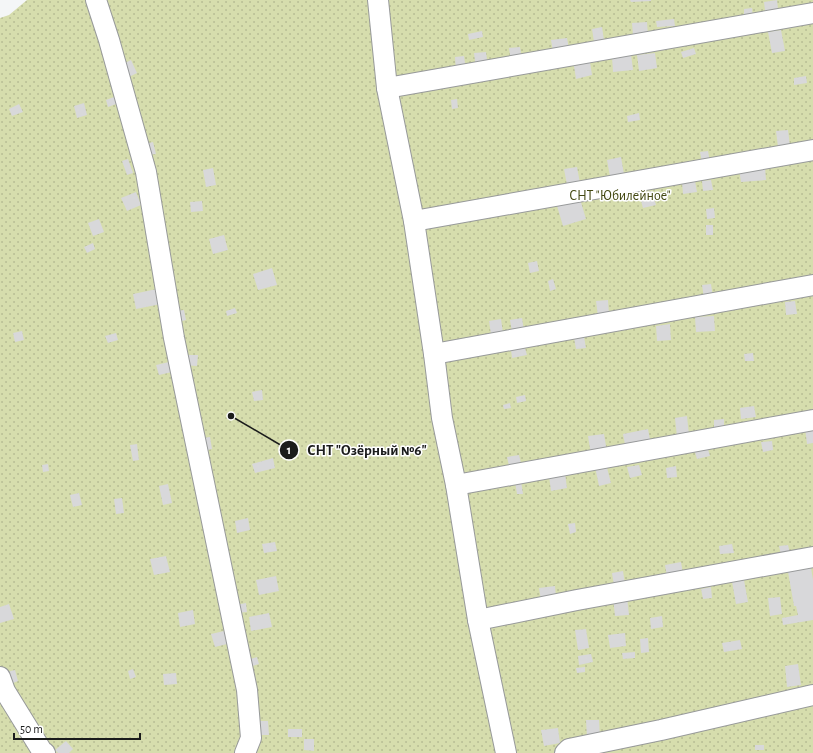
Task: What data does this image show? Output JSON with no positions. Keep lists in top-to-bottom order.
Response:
{
  "parks": ["СНТ \"Юбилейное\""],
  "places": ["СНТ \"Озёрный №6\""],
  "scale_bar": "50 m"
}
